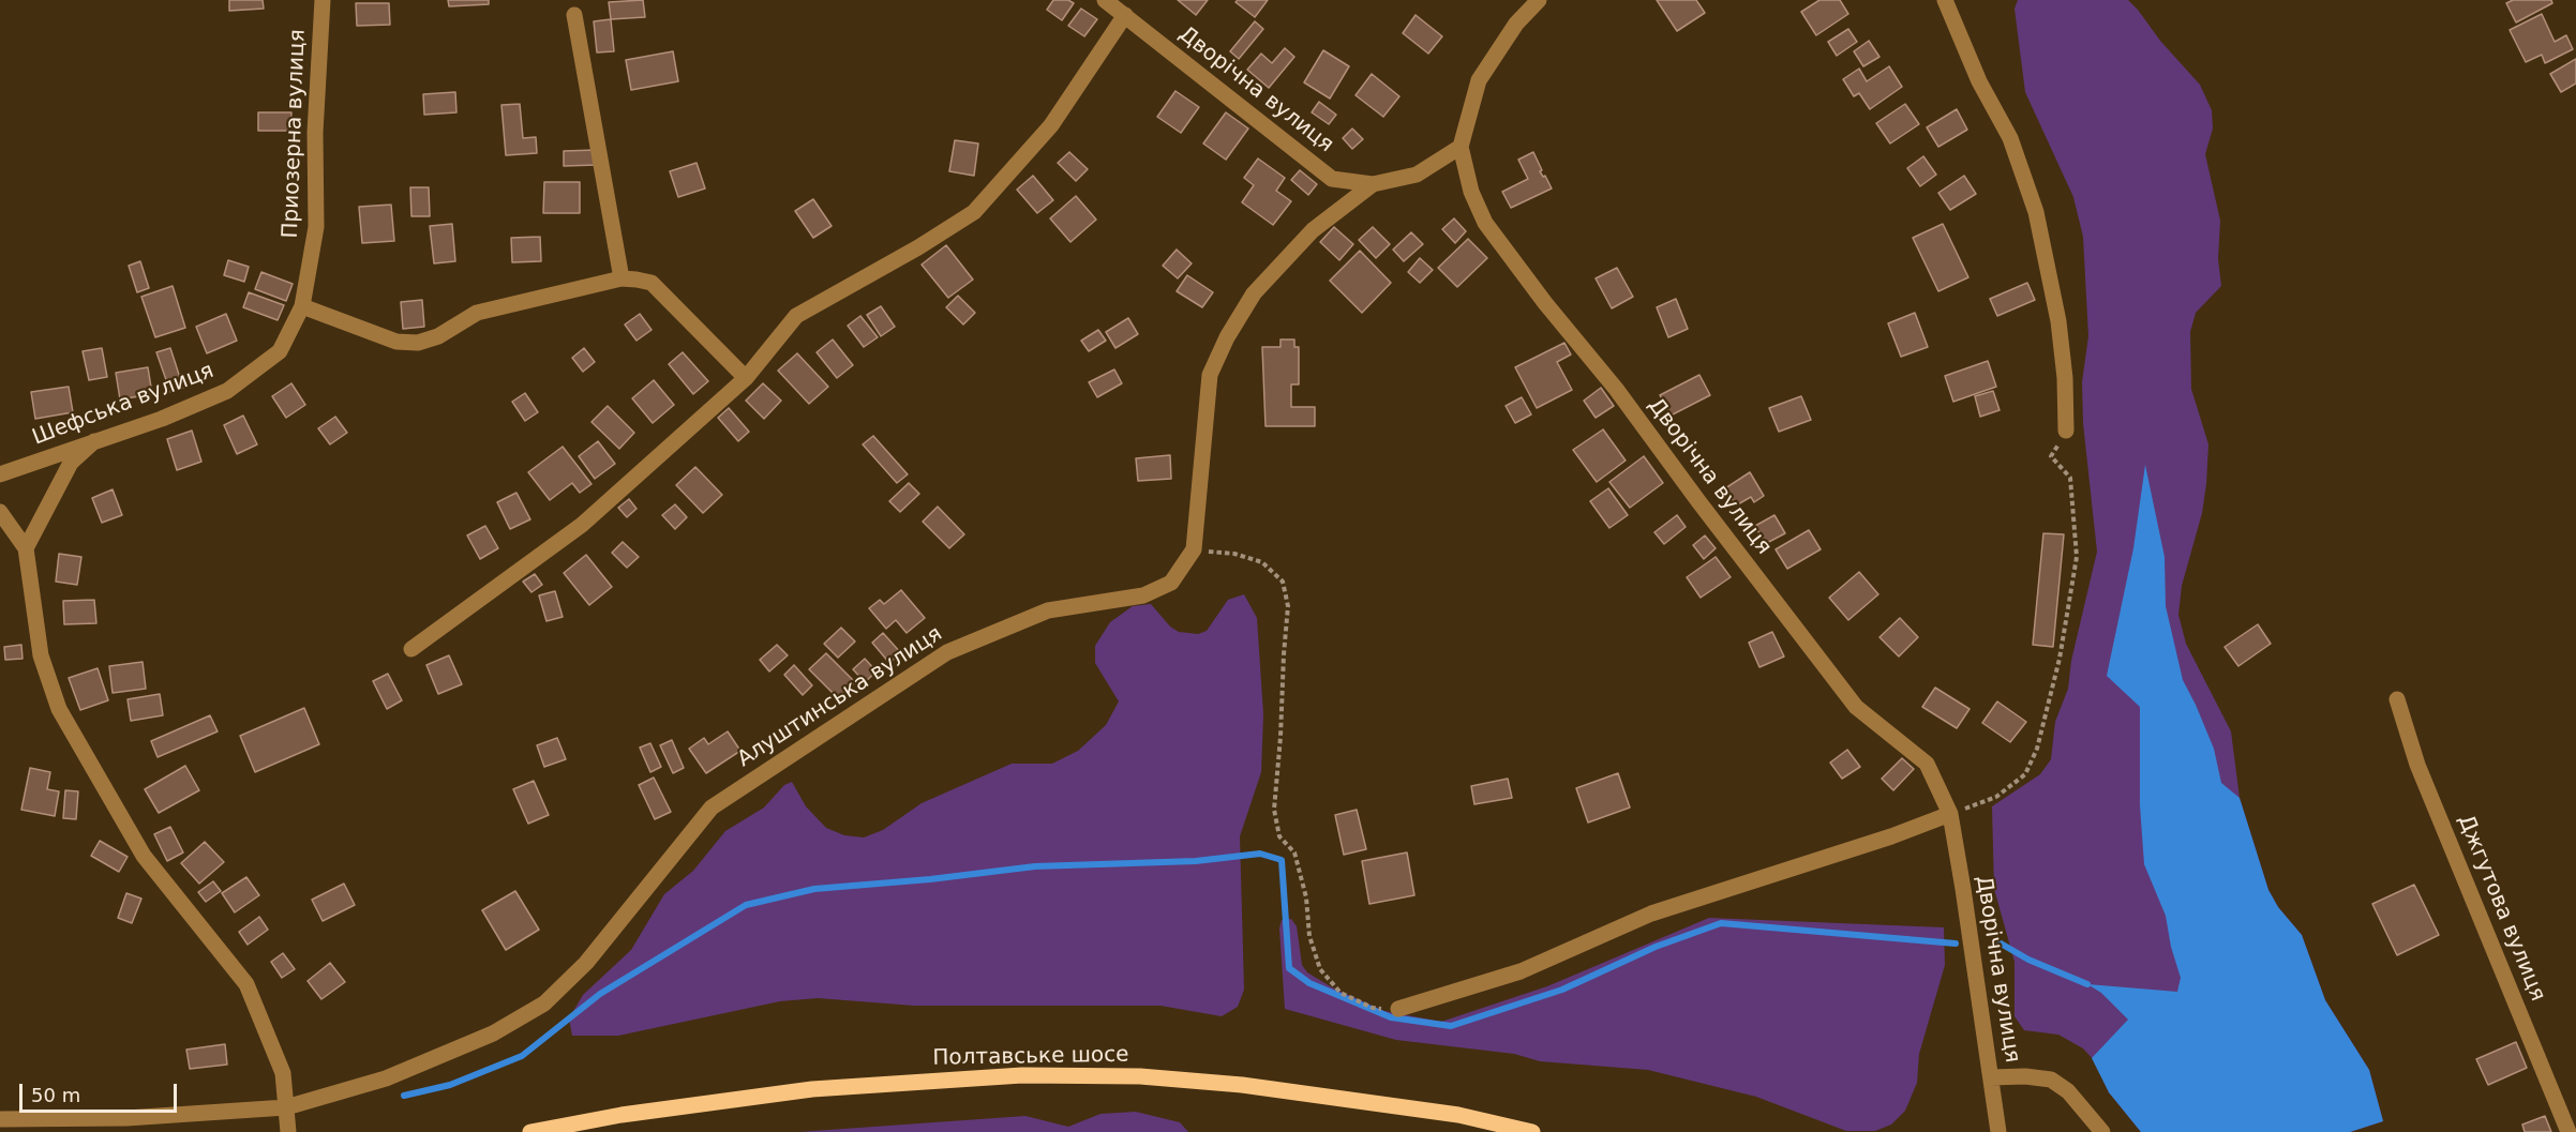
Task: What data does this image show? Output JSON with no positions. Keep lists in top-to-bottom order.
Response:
{
  "streets": {
    "main road": ["Полтавське шосе"],
    "street": [
      "Дворічна вулиця",
      "Приозерна вулиця",
      "Шефська вулиця",
      "Алуштинська вулиця",
      "Джгутова вулиця"
    ]
  },
  "crossings": [
    ["Дворічна вулиця", "Алуштинська вулиця"],
    ["Приозерна вулиця", "Шефська вулиця"]
  ],
  "scale_bar": "50 m"
}
